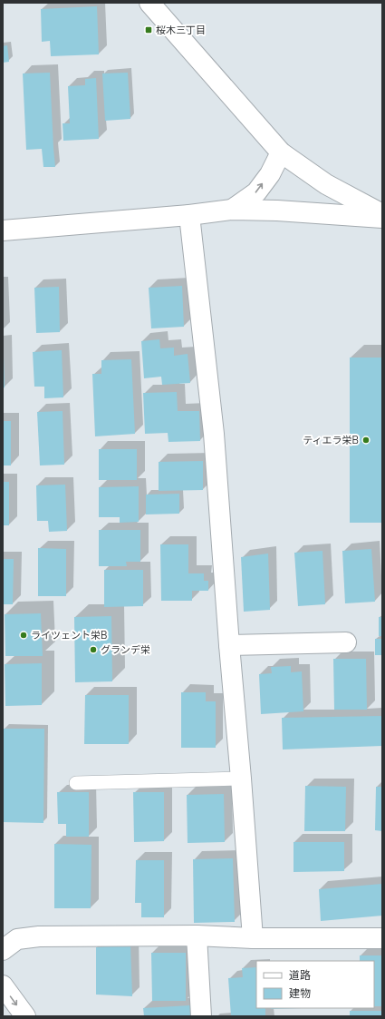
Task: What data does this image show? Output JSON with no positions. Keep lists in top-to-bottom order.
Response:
{
  "places": {
    "transit": ["桜木三丁目"],
    "other": ["ティエラ栄B", "ライツェント栄B", "グランデ栄"]
  },
  "legend": ["道路", "建物"]
}
